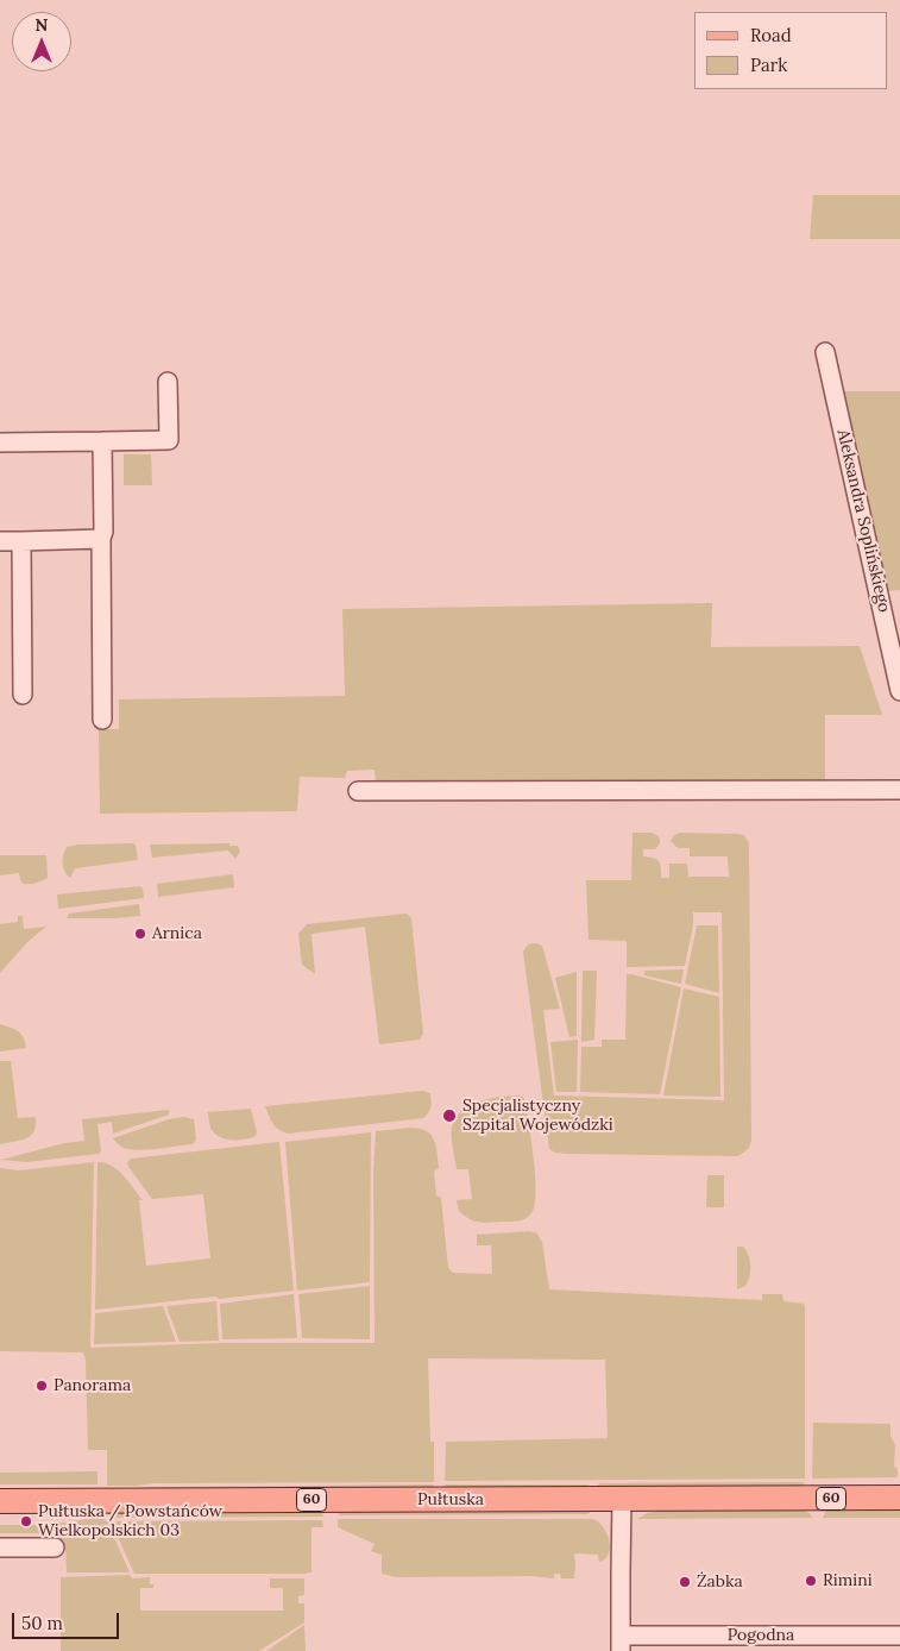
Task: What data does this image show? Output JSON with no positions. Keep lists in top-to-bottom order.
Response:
{
  "streets": {
    "main road": ["60", "Pułtuska"],
    "street": ["Aleksandra Soplińskiego", "Pogodna"]
  },
  "places": [
    "Arnica",
    "Specjalistyczny Szpital Wojewódzki",
    "Panorama",
    "Pułtuska / Powstańców Wielkopolskich 03",
    "Rimini",
    "Żabka"
  ],
  "legend": ["Road", "Park"],
  "scale_bar": "50 m",
  "north": "top"
}
